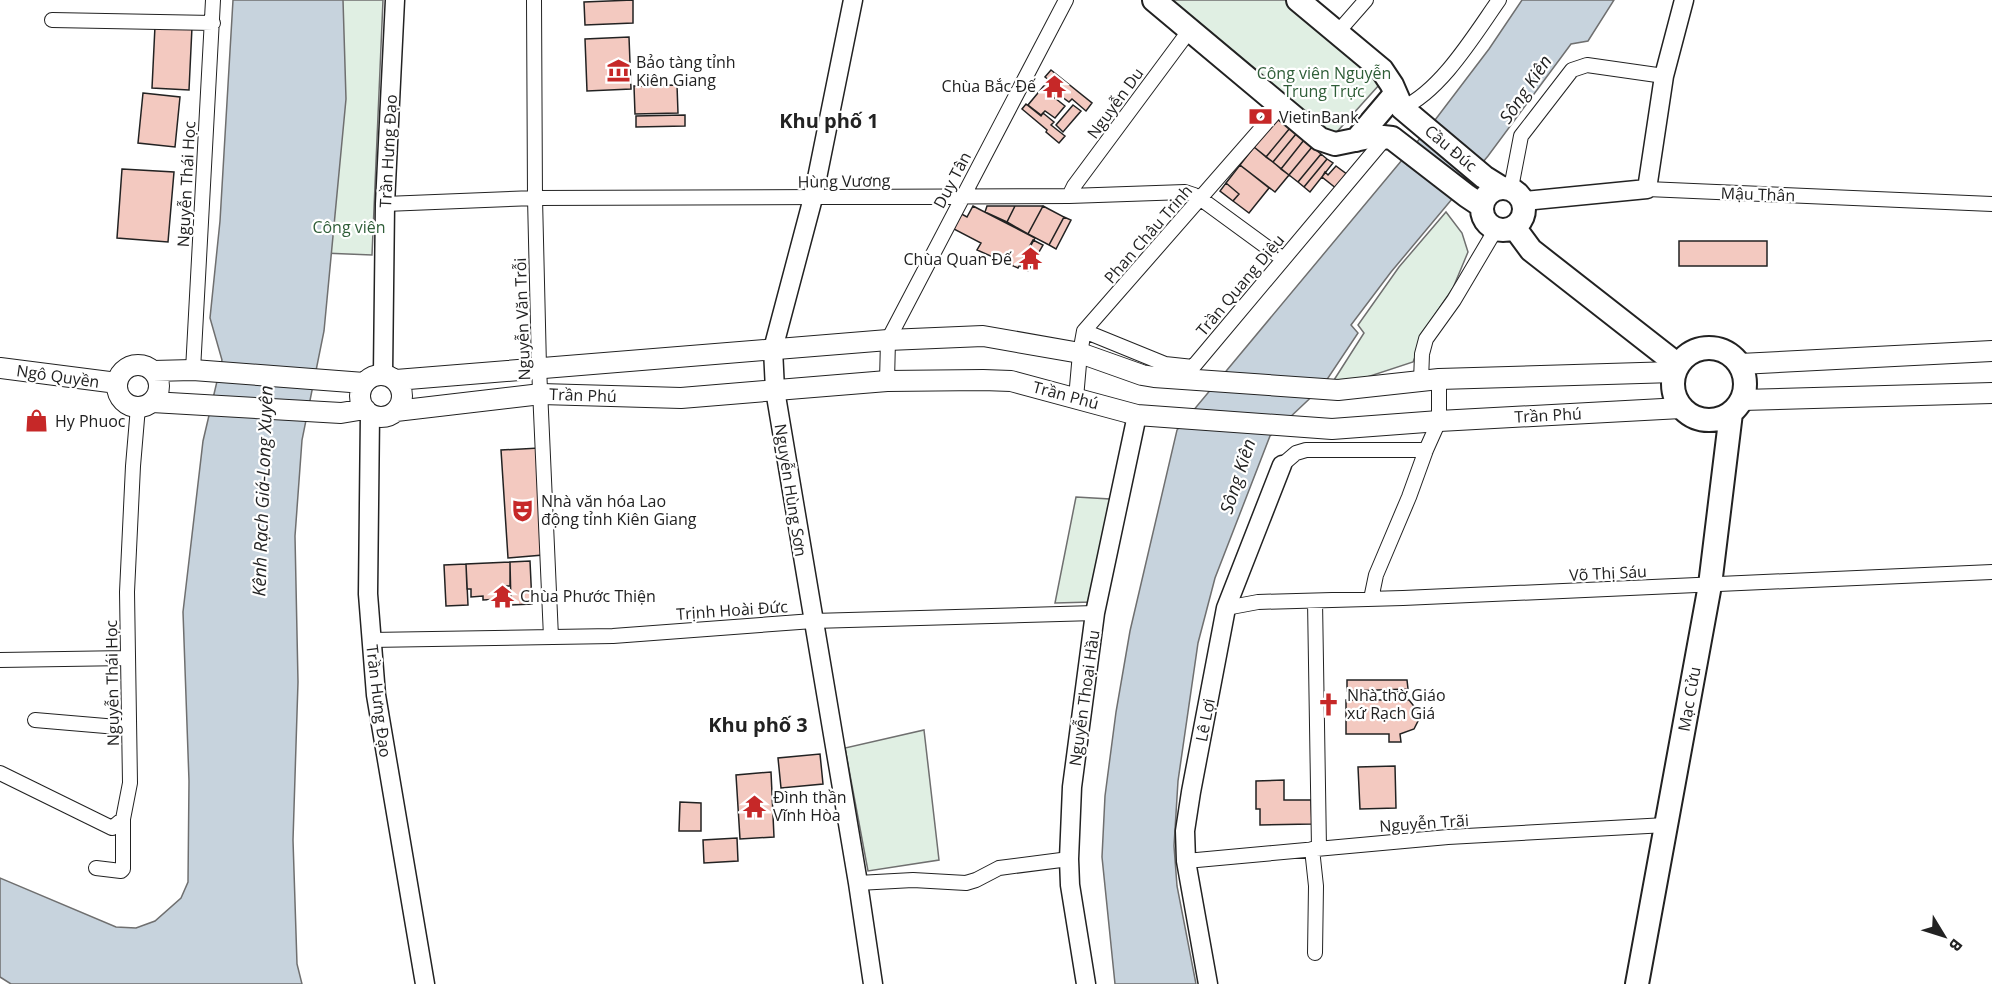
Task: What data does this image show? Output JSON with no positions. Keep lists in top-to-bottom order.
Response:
{
  "streets": {
    "main road": [
      "Cầu Đúc",
      "Ngô Quyền",
      "Trần Phú",
      "Mạc Cửu"
    ],
    "street": [
      "Nguyễn Du",
      "Trần Hưng Đạo",
      "Duy Tân",
      "Hùng Vương",
      "Nguyễn Thái Học",
      "Mậu Thân",
      "Phan Châu Trinh",
      "Trần Quang Diệu",
      "Nguyễn Văn Trỗi",
      "Nguyễn Hùng Sơn",
      "Võ Thị Sáu",
      "Trịnh Hoài Đức",
      "Nguyễn Thoại Hầu",
      "Lê Lợi",
      "Nguyễn Trãi"
    ]
  },
  "crossings": [
    ["Nguyễn Du", "Hùng Vương"],
    ["Cầu Đúc", "Mậu Thân"],
    ["Cầu Đúc", "Trần Quang Diệu"],
    ["Trần Hưng Đạo", "Hùng Vương"],
    ["Trần Hưng Đạo", "Trần Phú"],
    ["Trần Hưng Đạo", "Trịnh Hoài Đức"],
    ["Duy Tân", "Hùng Vương"],
    ["Duy Tân", "Trần Phú"],
    ["Hùng Vương", "Phan Châu Trinh"],
    ["Hùng Vương", "Trần Quang Diệu"],
    ["Hùng Vương", "Nguyễn Văn Trỗi"],
    ["Hùng Vương", "Nguyễn Hùng Sơn"],
    ["Nguyễn Thái Học", "Ngô Quyền"],
    ["Phan Châu Trinh", "Trần Quang Diệu"],
    ["Nguyễn Văn Trỗi", "Trần Phú"],
    ["Nguyễn Văn Trỗi", "Trịnh Hoài Đức"],
    ["Trần Phú", "Nguyễn Hùng Sơn"],
    ["Trần Phú", "Nguyễn Thoại Hầu"],
    ["Trần Phú", "Mạc Cửu"],
    ["Nguyễn Hùng Sơn", "Trịnh Hoài Đức"],
    ["Võ Thị Sáu", "Mạc Cửu"],
    ["Võ Thị Sáu", "Lê Lợi"],
    ["Trịnh Hoài Đức", "Nguyễn Thoại Hầu"],
    ["Mạc Cửu", "Nguyễn Trãi"],
    ["Lê Lợi", "Nguyễn Trãi"]
  ],
  "districts": ["Khu phố 1", "Khu phố 3"],
  "water": ["Sông Kiên", "Kênh Rạch Giá-Long Xuyên"],
  "parks": ["Công viên Nguyễn Trung Trực", "Công viên"],
  "places": {
    "museum": ["Bảo tàng tỉnh Kiên Giang"],
    "temple": [
      "Chùa Bắc Đế",
      "Chùa Quan Đế",
      "Chùa Phước Thiện",
      "Đình thần Vĩnh Hòa"
    ],
    "bank": ["VietinBank"],
    "shop": ["Hy Phuoc"],
    "theatre": ["Nhà văn hóa Lao động tỉnh Kiên Giang"],
    "church": ["Nhà thờ Giáo xứ Rạch Giá"]
  },
  "north": "bottom right"
}
